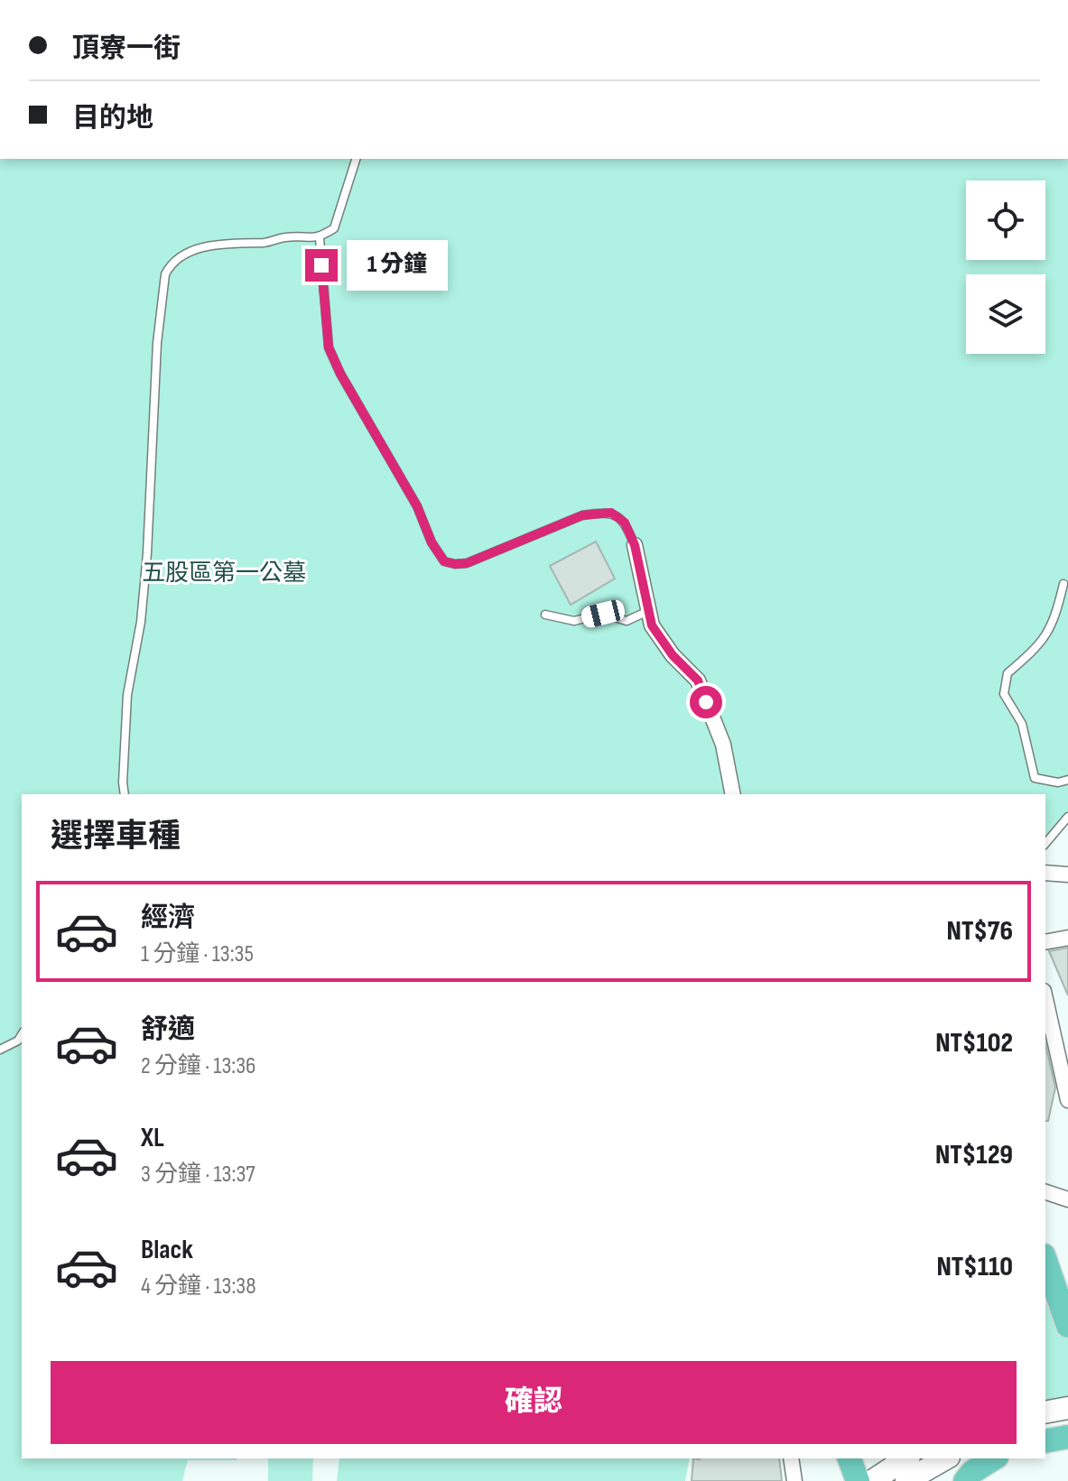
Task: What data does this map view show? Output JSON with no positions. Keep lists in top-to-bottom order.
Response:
{
  "parks": ["五股區第一公墓"],
  "page": {
    "banner": ["頂寮一街", "目的地"],
    "bubble": "1 分鐘",
    "heading": "選擇車種",
    "list": [
      {
        "name": "經濟",
        "note": "1 分鐘 · 13:35",
        "value": "NT$76"
      },
      {
        "name": "舒適",
        "note": "2 分鐘 · 13:36",
        "value": "NT$102"
      },
      {
        "name": "XL",
        "note": "3 分鐘 · 13:37",
        "value": "NT$129"
      },
      {
        "name": "Black",
        "note": "4 分鐘 · 13:38",
        "value": "NT$110"
      }
    ],
    "buttons": "確認"
  }
}
